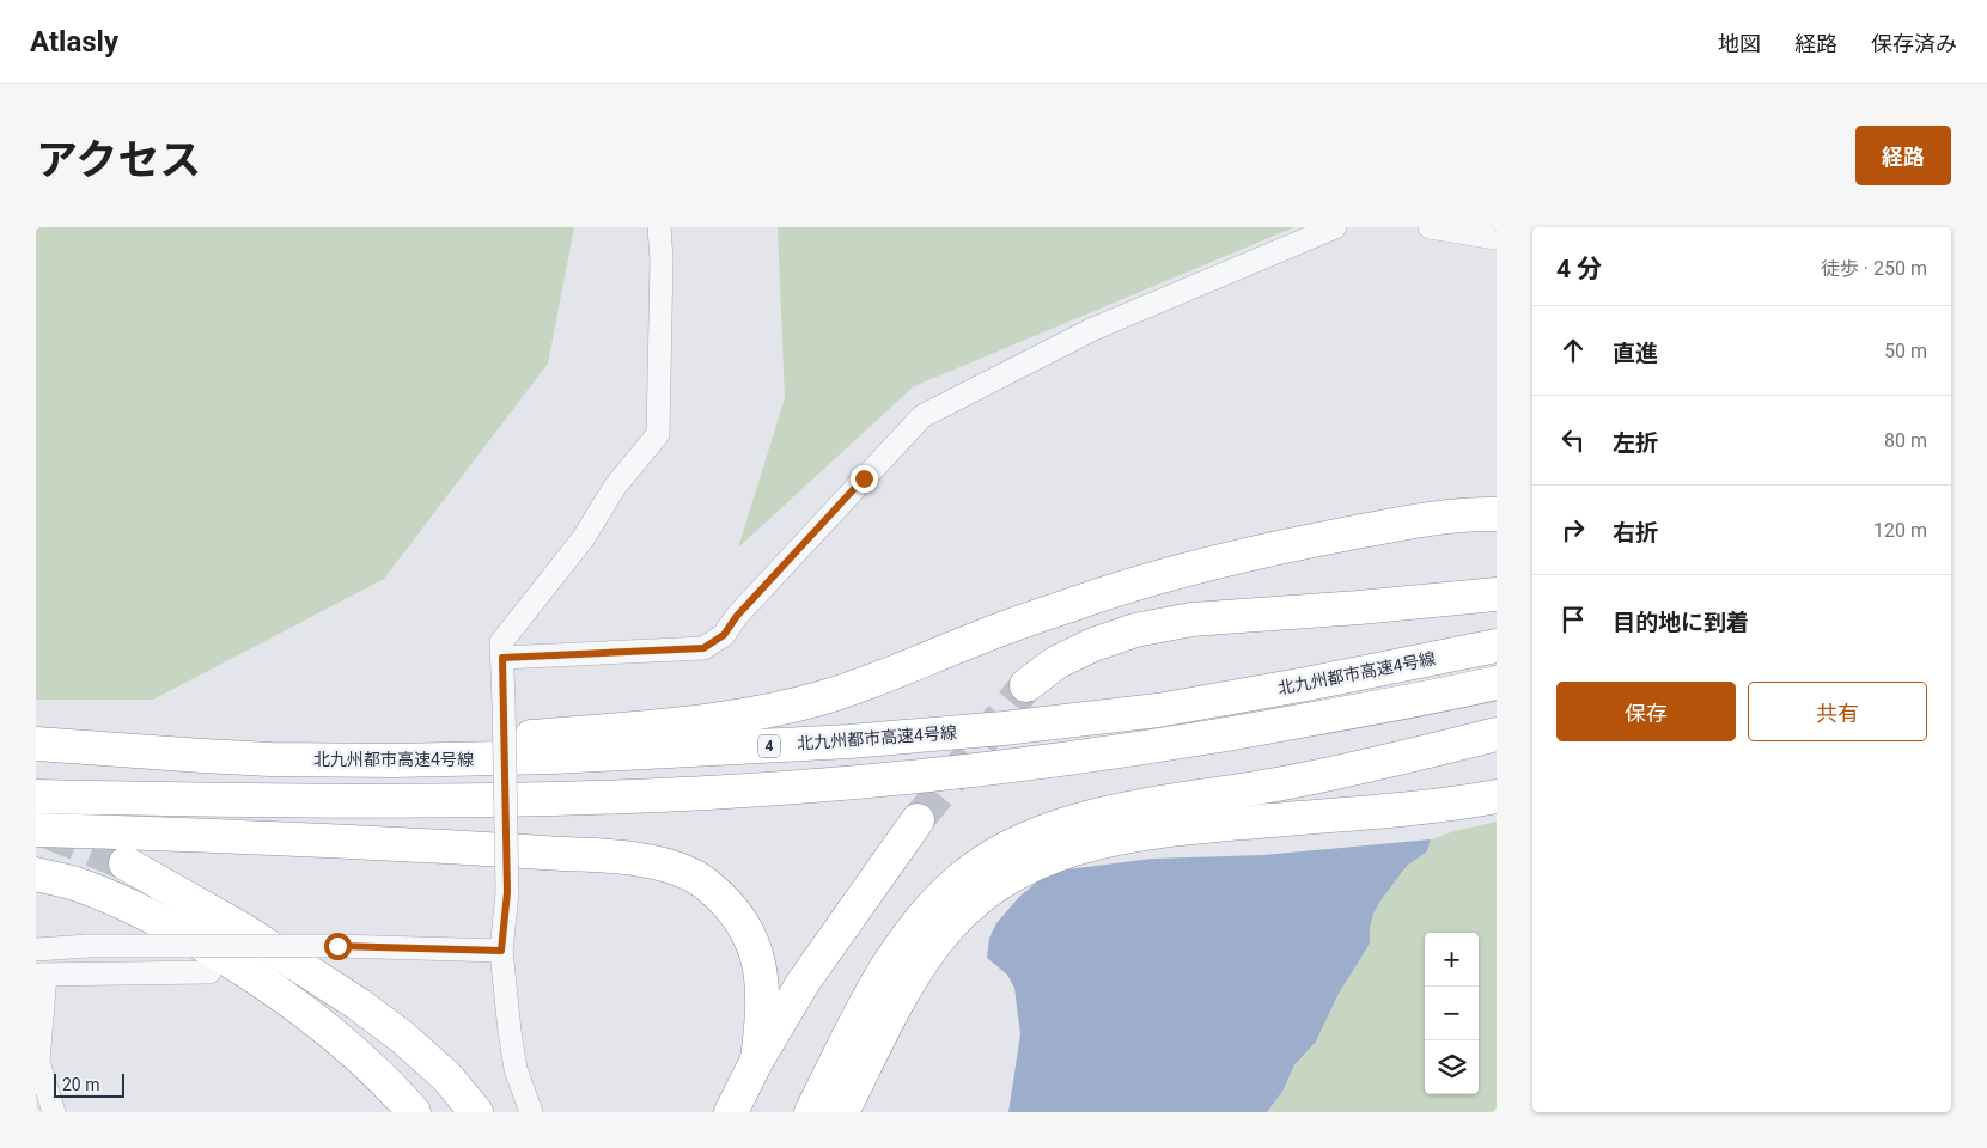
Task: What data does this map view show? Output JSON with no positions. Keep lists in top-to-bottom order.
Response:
{
  "streets": {
    "highway": ["北九州都市高速4号線", "4"]
  },
  "scale_bar": "20 m",
  "page": {
    "header": "Atlasly",
    "nav": ["地図", "経路", "保存済み"],
    "title": "アクセス",
    "buttons": [
      "経路",
      ["保存", "共有"]
    ],
    "heading": ["4 分", "徒歩 · 250 m"],
    "list": [
      ["直進", "50 m"],
      ["左折", "80 m"],
      ["右折", "120 m"],
      "目的地に到着"
    ],
    "map_buttons": ["+", "−"],
    "scale": "20 m"
  }
}
